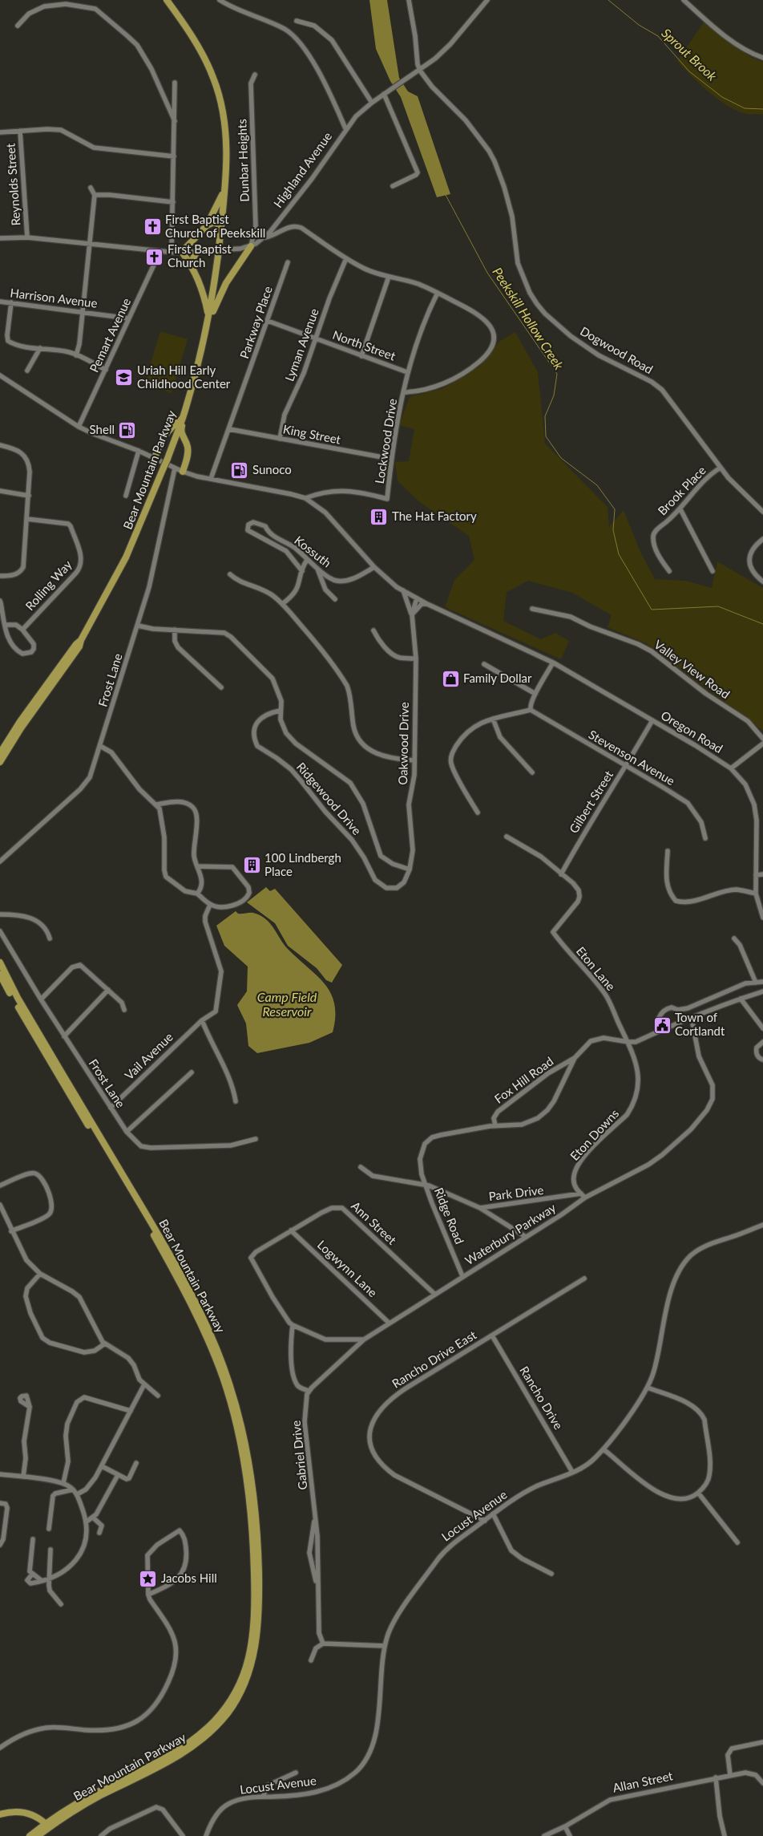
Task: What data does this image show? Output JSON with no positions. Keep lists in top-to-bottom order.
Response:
{
  "streets": {
    "highway": ["Bear Mountain Parkway"],
    "street": [
      "Dunbar Heights",
      "Highland Avenue",
      "Reynolds Street",
      "Harrison Avenue",
      "Parkway Place",
      "Pemart Avenue",
      "Lyman Avenue",
      "North Street",
      "Dogwood Road",
      "King Street",
      "Lockwood Drive",
      "Brook Place",
      "Kossuth",
      "Rolling Way",
      "Valley View Road",
      "Frost Lane",
      "Oregon Road",
      "Oakwood Drive",
      "Stevenson Avenue",
      "Ridgewood Drive",
      "Gilbert Street",
      "Eton Lane",
      "Vail Avenue",
      "Fox Hill Road",
      "Eton Downs",
      "Park Drive",
      "Ridge Road",
      "Ann Street",
      "Waterbury Parkway",
      "Logwynn Lane",
      "Rancho Drive East",
      "Rancho Drive",
      "Gabriel Drive",
      "Locust Avenue",
      "Allan Street"
    ]
  },
  "crossings": [
    ["Dunbar Heights", "Highland Avenue"],
    ["Highland Avenue", "Reynolds Street"],
    ["Highland Avenue", "Pemart Avenue"],
    ["Highland Avenue", "Dogwood Road"],
    ["Highland Avenue", "Lockwood Drive"],
    ["Harrison Avenue", "Pemart Avenue"],
    ["Parkway Place", "North Street"],
    ["Parkway Place", "King Street"],
    ["Lyman Avenue", "North Street"],
    ["Lyman Avenue", "King Street"],
    ["Lyman Avenue", "Lockwood Drive"],
    ["Dogwood Road", "Brook Place"],
    ["King Street", "Lockwood Drive"],
    ["Lockwood Drive", "Oregon Road"],
    ["Kossuth", "Oregon Road"],
    ["Frost Lane", "Vail Avenue"],
    ["Oregon Road", "Oakwood Drive"],
    ["Oregon Road", "Gilbert Street"],
    ["Oakwood Drive", "Ridgewood Drive"],
    ["Stevenson Avenue", "Gilbert Street"],
    ["Gilbert Street", "Eton Lane"],
    ["Eton Lane", "Fox Hill Road"],
    ["Eton Lane", "Eton Downs"],
    ["Fox Hill Road", "Eton Downs"],
    ["Fox Hill Road", "Park Drive"],
    ["Fox Hill Road", "Ridge Road"],
    ["Eton Downs", "Park Drive"],
    ["Park Drive", "Ridge Road"],
    ["Ridge Road", "Waterbury Parkway"],
    ["Ann Street", "Waterbury Parkway"],
    ["Ann Street", "Logwynn Lane"],
    ["Waterbury Parkway", "Logwynn Lane"],
    ["Waterbury Parkway", "Gabriel Drive"],
    ["Rancho Drive East", "Rancho Drive"],
    ["Rancho Drive East", "Locust Avenue"],
    ["Rancho Drive", "Locust Avenue"]
  ],
  "water": ["Sprout Brook", "Peekskill Hollow Creek", "Camp Field Reservoir"],
  "places": {
    "church": ["First Baptist Church of Peekskill", "First Baptist Church"],
    "school or university": ["Uriah Hill Early Childhood Center"],
    "fuel station": ["Shell", "Sunoco"],
    "building": ["The Hat Factory", "100 Lindbergh Place"],
    "shop": ["Family Dollar"],
    "public building": ["Town of Cortlandt"],
    "place": ["Jacobs Hill"]
  }
}
